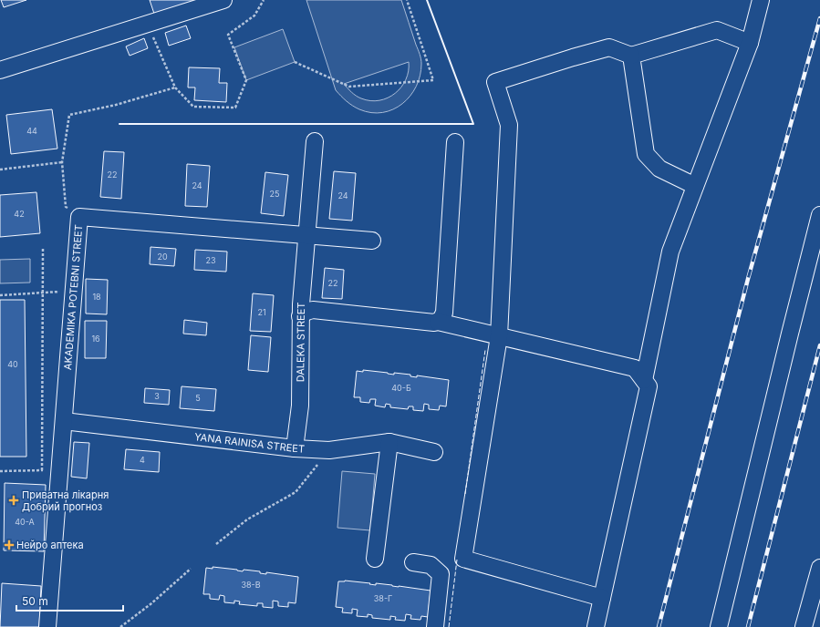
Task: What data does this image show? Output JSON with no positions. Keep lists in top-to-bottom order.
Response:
{
  "streets": {
    "street": ["AKADEMIKA POTEBNI STREET", "DALEKA STREET", "YANA RAINISA STREET"]
  },
  "crossings": [
    ["AKADEMIKA POTEBNI STREET", "DALEKA STREET"],
    ["AKADEMIKA POTEBNI STREET", "YANA RAINISA STREET"],
    ["DALEKA STREET", "YANA RAINISA STREET"]
  ],
  "places": {
    "health": ["Приватна лікарня Добрий прогноз", "Нейро аптека"]
  },
  "house_numbers": [
    "44",
    "22",
    "24",
    "25",
    "24",
    "42",
    "20",
    "23",
    "22",
    "18",
    "21",
    "16",
    "40",
    "40-Б",
    "3",
    "5",
    "4",
    "40-А",
    "38-В",
    "38-Г"
  ],
  "scale_bar": "50 m"
}
